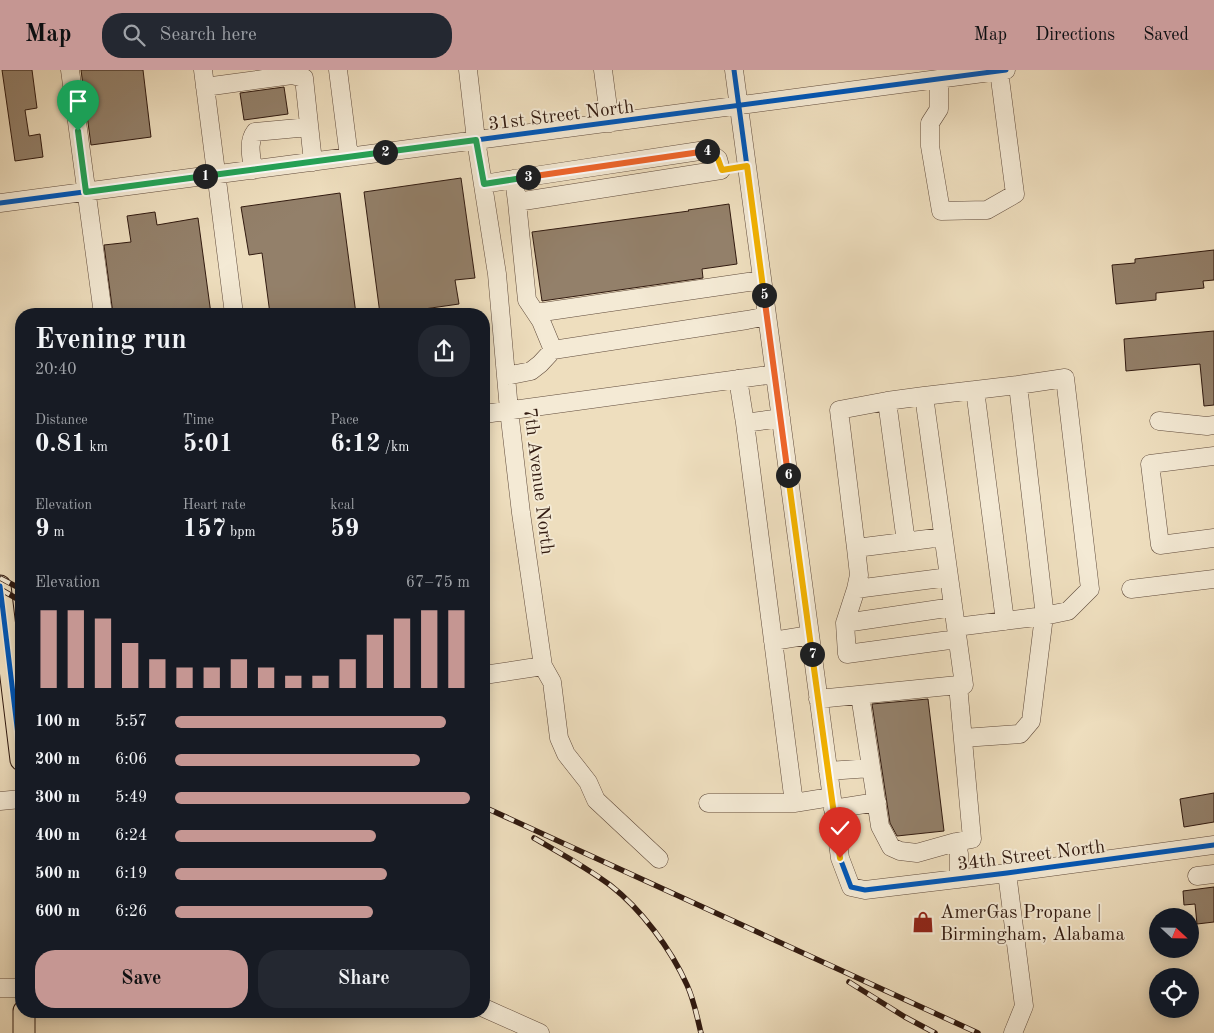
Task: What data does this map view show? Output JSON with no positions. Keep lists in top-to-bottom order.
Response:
{
  "streets": {
    "street": ["31st Street North", "7th Avenue North", "34th Street North"]
  },
  "crossings": [
    ["31st Street North", "7th Avenue North"]
  ],
  "places": {
    "shop": ["AmerGas Propane | Birmingham, Alabama"]
  },
  "north": "right",
  "page": {
    "header": "Map",
    "search": "Search here",
    "nav": ["Map", "Directions", "Saved"],
    "pins": [
      "4",
      "2",
      "1",
      "3",
      "5",
      "6",
      "7"
    ],
    "heading": ["Evening run", "20:40"],
    "stats": [
      ["Distance", "0.81 km"],
      ["Time", "5:01"],
      ["Pace", "6:12 /km"],
      ["Elevation", "9 m"],
      ["Heart rate", "157 bpm"],
      ["kcal", "59"]
    ],
    "chart": ["Elevation", "67–75 m"],
    "list": [
      {
        "name": "100 m",
        "note": "5:57"
      },
      {
        "name": "200 m",
        "note": "6:06"
      },
      {
        "name": "300 m",
        "note": "5:49"
      },
      {
        "name": "400 m",
        "note": "6:24"
      },
      {
        "name": "500 m",
        "note": "6:19"
      },
      {
        "name": "600 m",
        "note": "6:26"
      }
    ],
    "buttons": ["Save", "Share"]
  }
}
